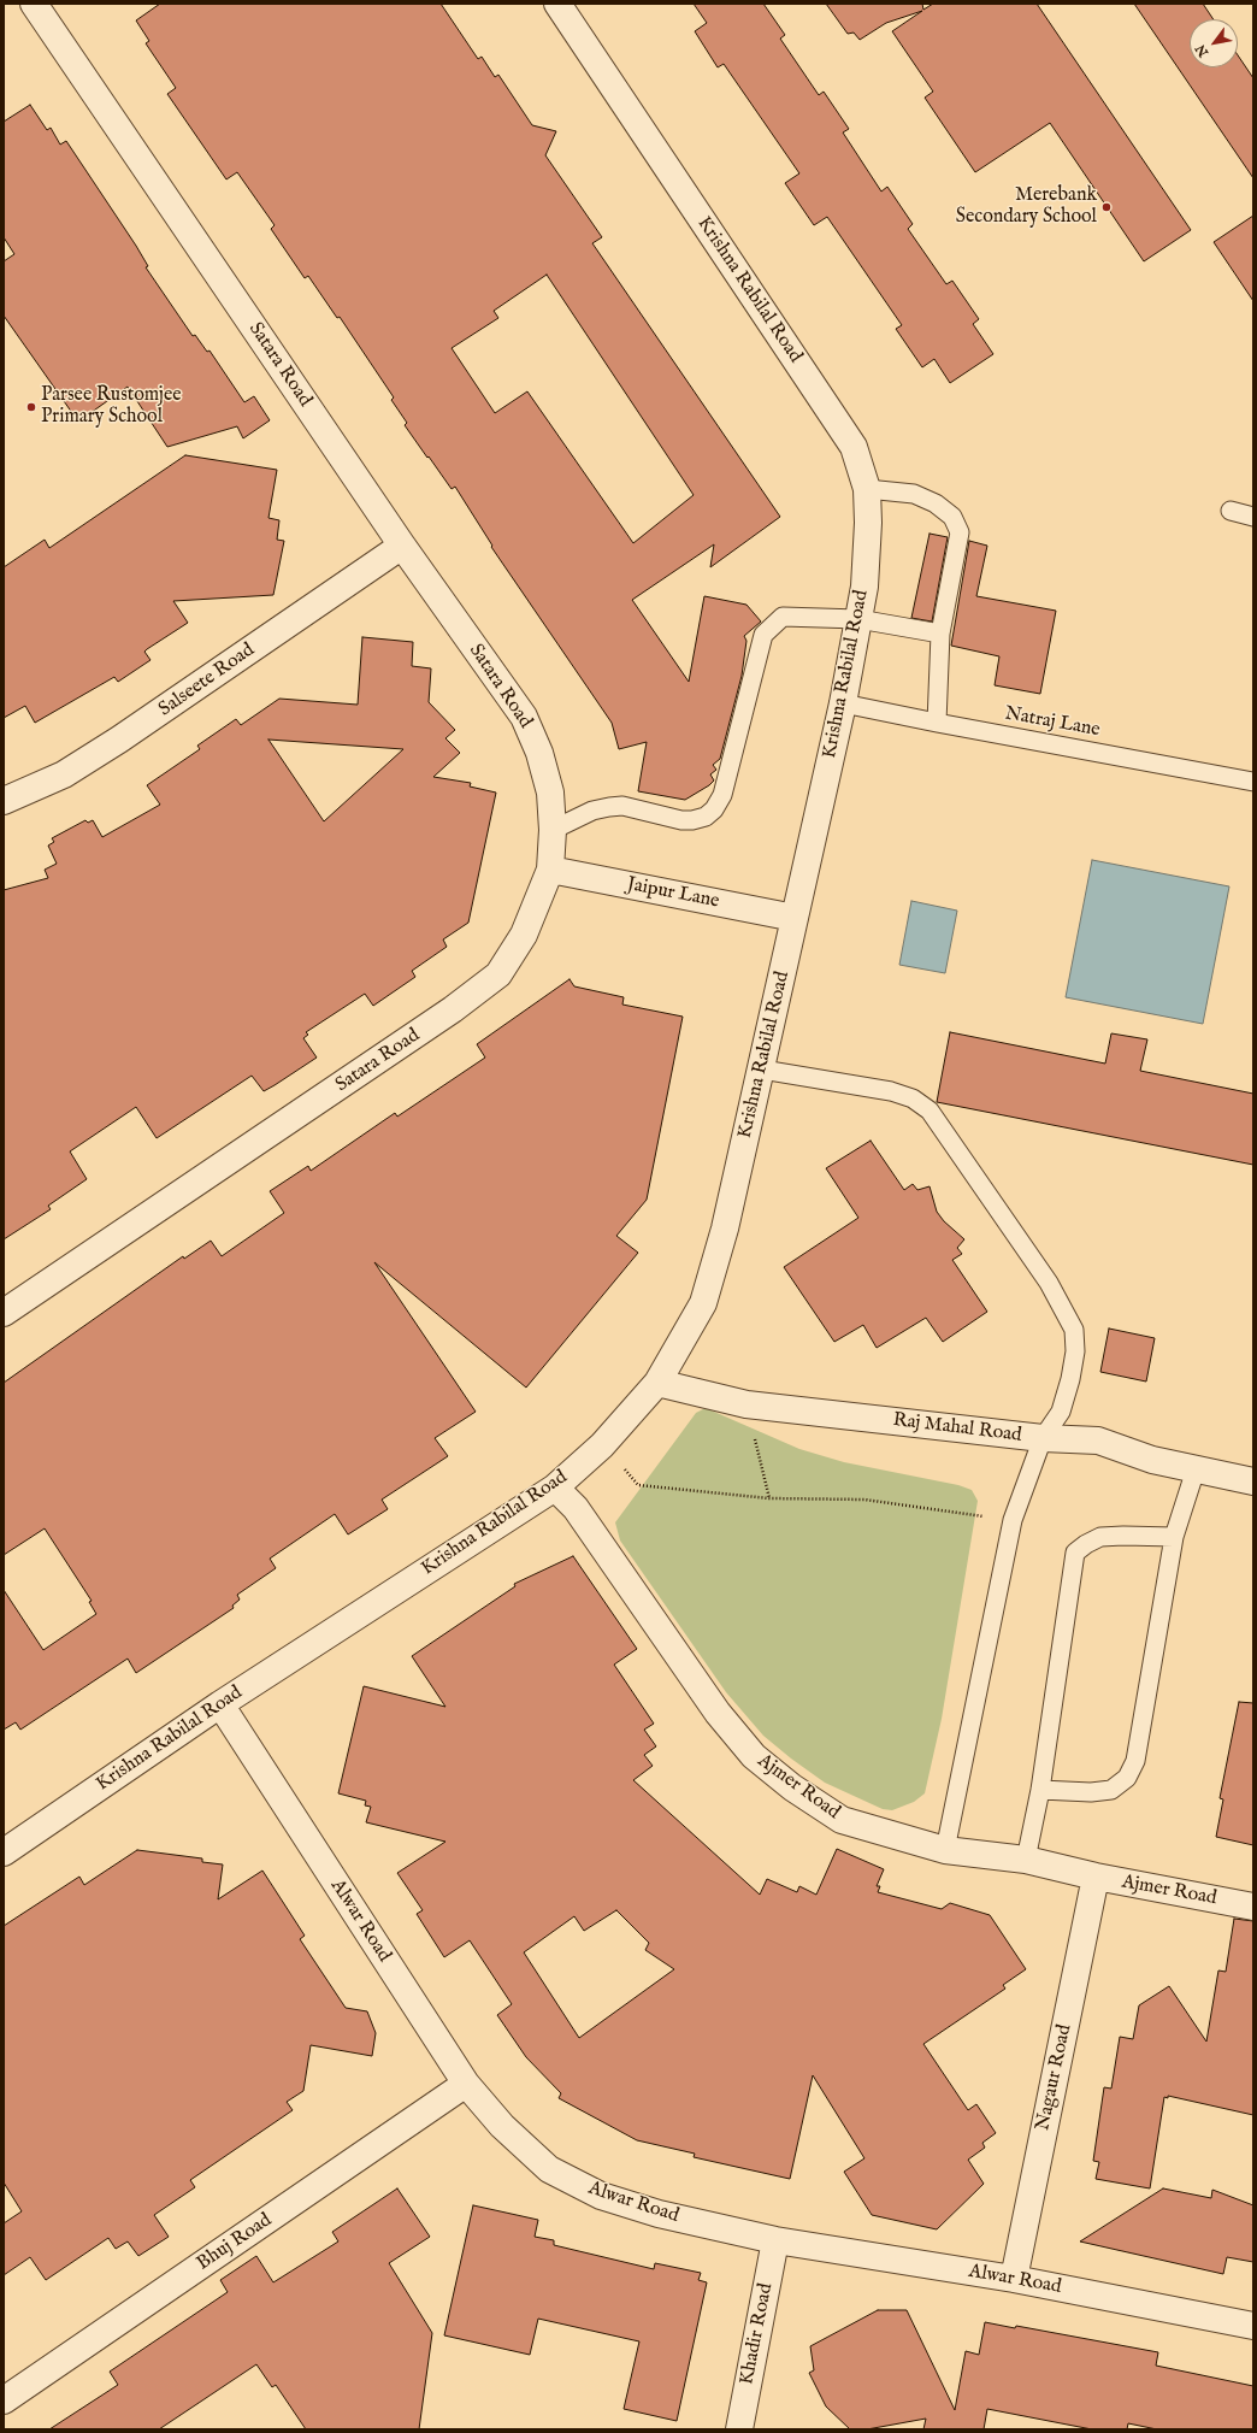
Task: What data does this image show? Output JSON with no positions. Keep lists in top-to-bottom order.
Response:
{
  "streets": {
    "street": [
      "Krishna Rabilal Road",
      "Satara Road",
      "Salseete Road",
      "Jaipur Lane",
      "Raj Mahal Road",
      "Ajmer Road",
      "Alwar Road",
      "Nagaur Road",
      "Bhuj Road",
      "Khadir Road"
    ],
    "lane": ["Natraj Lane"]
  },
  "crossings": [
    ["Krishna Rabilal Road", "Natraj Lane"],
    ["Krishna Rabilal Road", "Jaipur Lane"],
    ["Krishna Rabilal Road", "Raj Mahal Road"],
    ["Krishna Rabilal Road", "Ajmer Road"],
    ["Krishna Rabilal Road", "Alwar Road"],
    ["Satara Road", "Salseete Road"],
    ["Satara Road", "Jaipur Lane"],
    ["Ajmer Road", "Nagaur Road"],
    ["Alwar Road", "Nagaur Road"],
    ["Alwar Road", "Bhuj Road"],
    ["Alwar Road", "Khadir Road"]
  ],
  "places": ["Merebank Secondary School", "Parsee Rustomjee Primary School"],
  "north": "bottom left"
}
